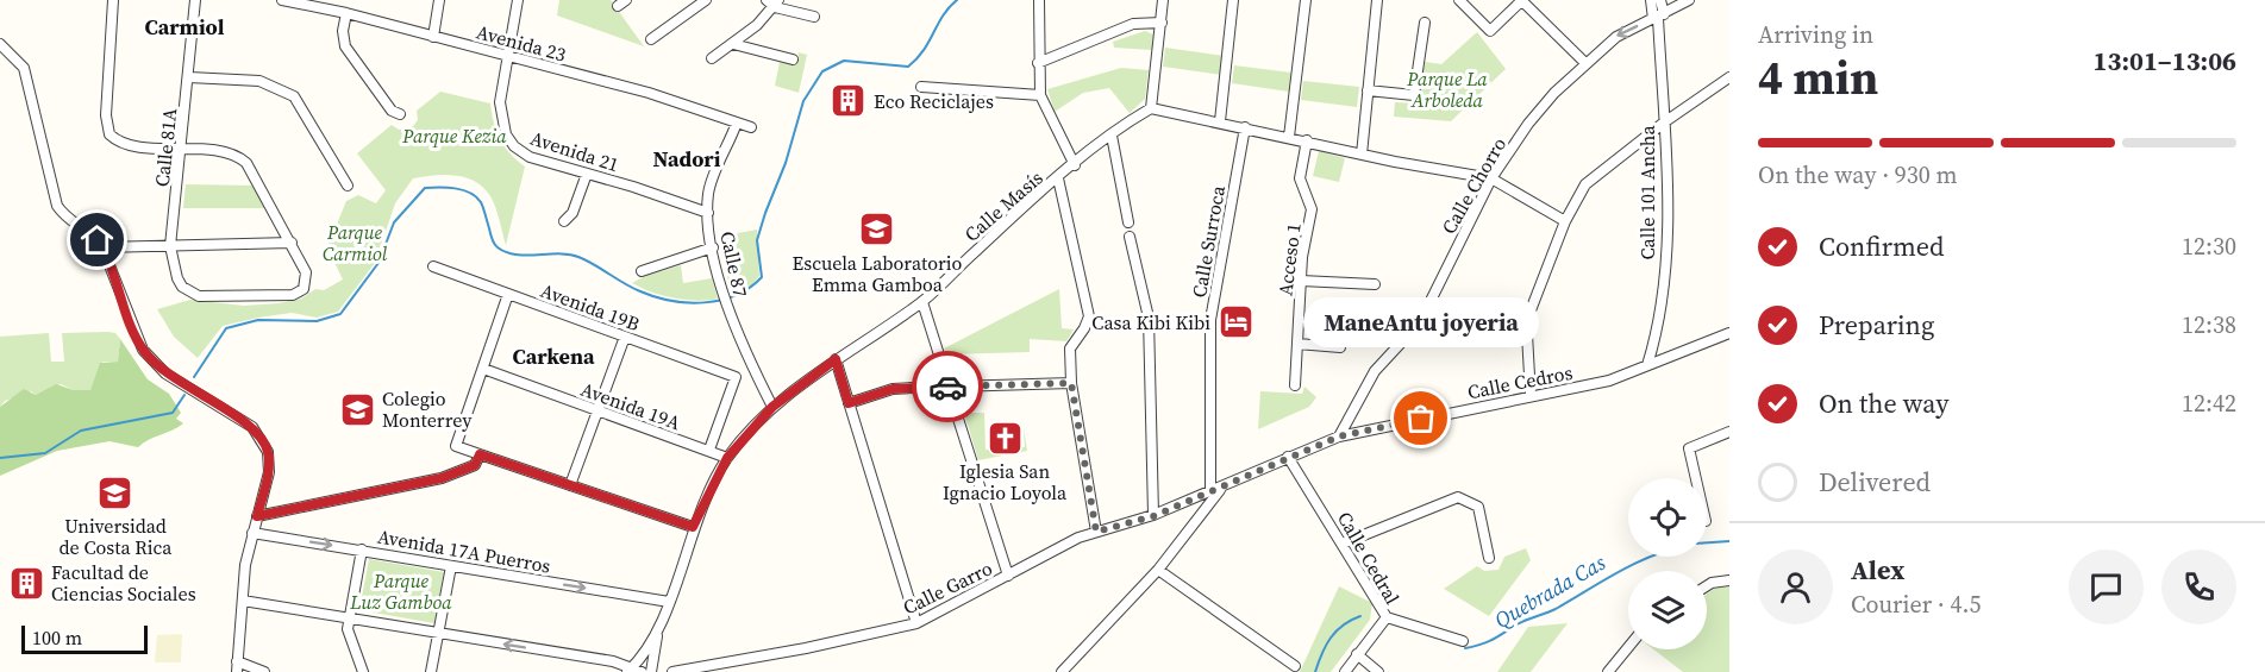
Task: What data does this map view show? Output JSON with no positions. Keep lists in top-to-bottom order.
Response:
{
  "streets": {
    "street": [
      "Avenida 23",
      "Calle 81A",
      "Avenida 21",
      "Calle Chorro",
      "Calle 101 Ancha",
      "Calle Masís",
      "Calle Surroca",
      "Acceso 1",
      "Calle 87",
      "Avenida 19B",
      "Calle Cedros",
      "Avenida 19A",
      "Avenida 17A Puerros",
      "Calle Cedral",
      "Calle Garro"
    ]
  },
  "crossings": [
    ["Avenida 23", "Avenida 21"],
    ["Avenida 23", "Calle 87"],
    ["Avenida 21", "Calle 87"],
    ["Calle Chorro", "Calle 101 Ancha"],
    ["Calle Chorro", "Calle Cedros"],
    ["Calle 101 Ancha", "Calle Cedros"],
    ["Calle Masís", "Calle 87"],
    ["Calle Masís", "Avenida 19A"],
    ["Calle Masís", "Avenida 17A Puerros"],
    ["Calle Surroca", "Calle Garro"],
    ["Avenida 19B", "Avenida 19A"],
    ["Calle Cedros", "Calle Cedral"],
    ["Calle Cedros", "Calle Garro"]
  ],
  "districts": ["Carmiol", "Nadori", "Carkena"],
  "water": ["Quebrada Cas"],
  "parks": [
    "Parque La Arboleda",
    "Parque Kezia",
    "Parque Carmiol",
    "Parque Luz Gamboa"
  ],
  "places": {
    "building": ["Eco Reciclajes", "Facultad de Ciencias Sociales"],
    "school or university": ["Escuela Laboratorio Emma Gamboa", "Colegio Monterrey", "Universidad de Costa Rica"],
    "hotel": ["Casa Kibi Kibi"],
    "other": ["ManeAntu joyeria"],
    "church": ["Iglesia San Ignacio Loyola"]
  },
  "scale_bar": "100 m",
  "page": {
    "heading": ["4 min", "Arriving in", "13:01–13:06"],
    "panel": ["Alex", "Courier · 4.5"],
    "bar": "On the way · 930 m",
    "list": [
      ["Confirmed", "12:30"],
      ["Preparing", "12:38"],
      ["On the way", "12:42"],
      "Delivered"
    ],
    "bubble": "ManeAntu joyeria",
    "scale": "100 m"
  }
}
